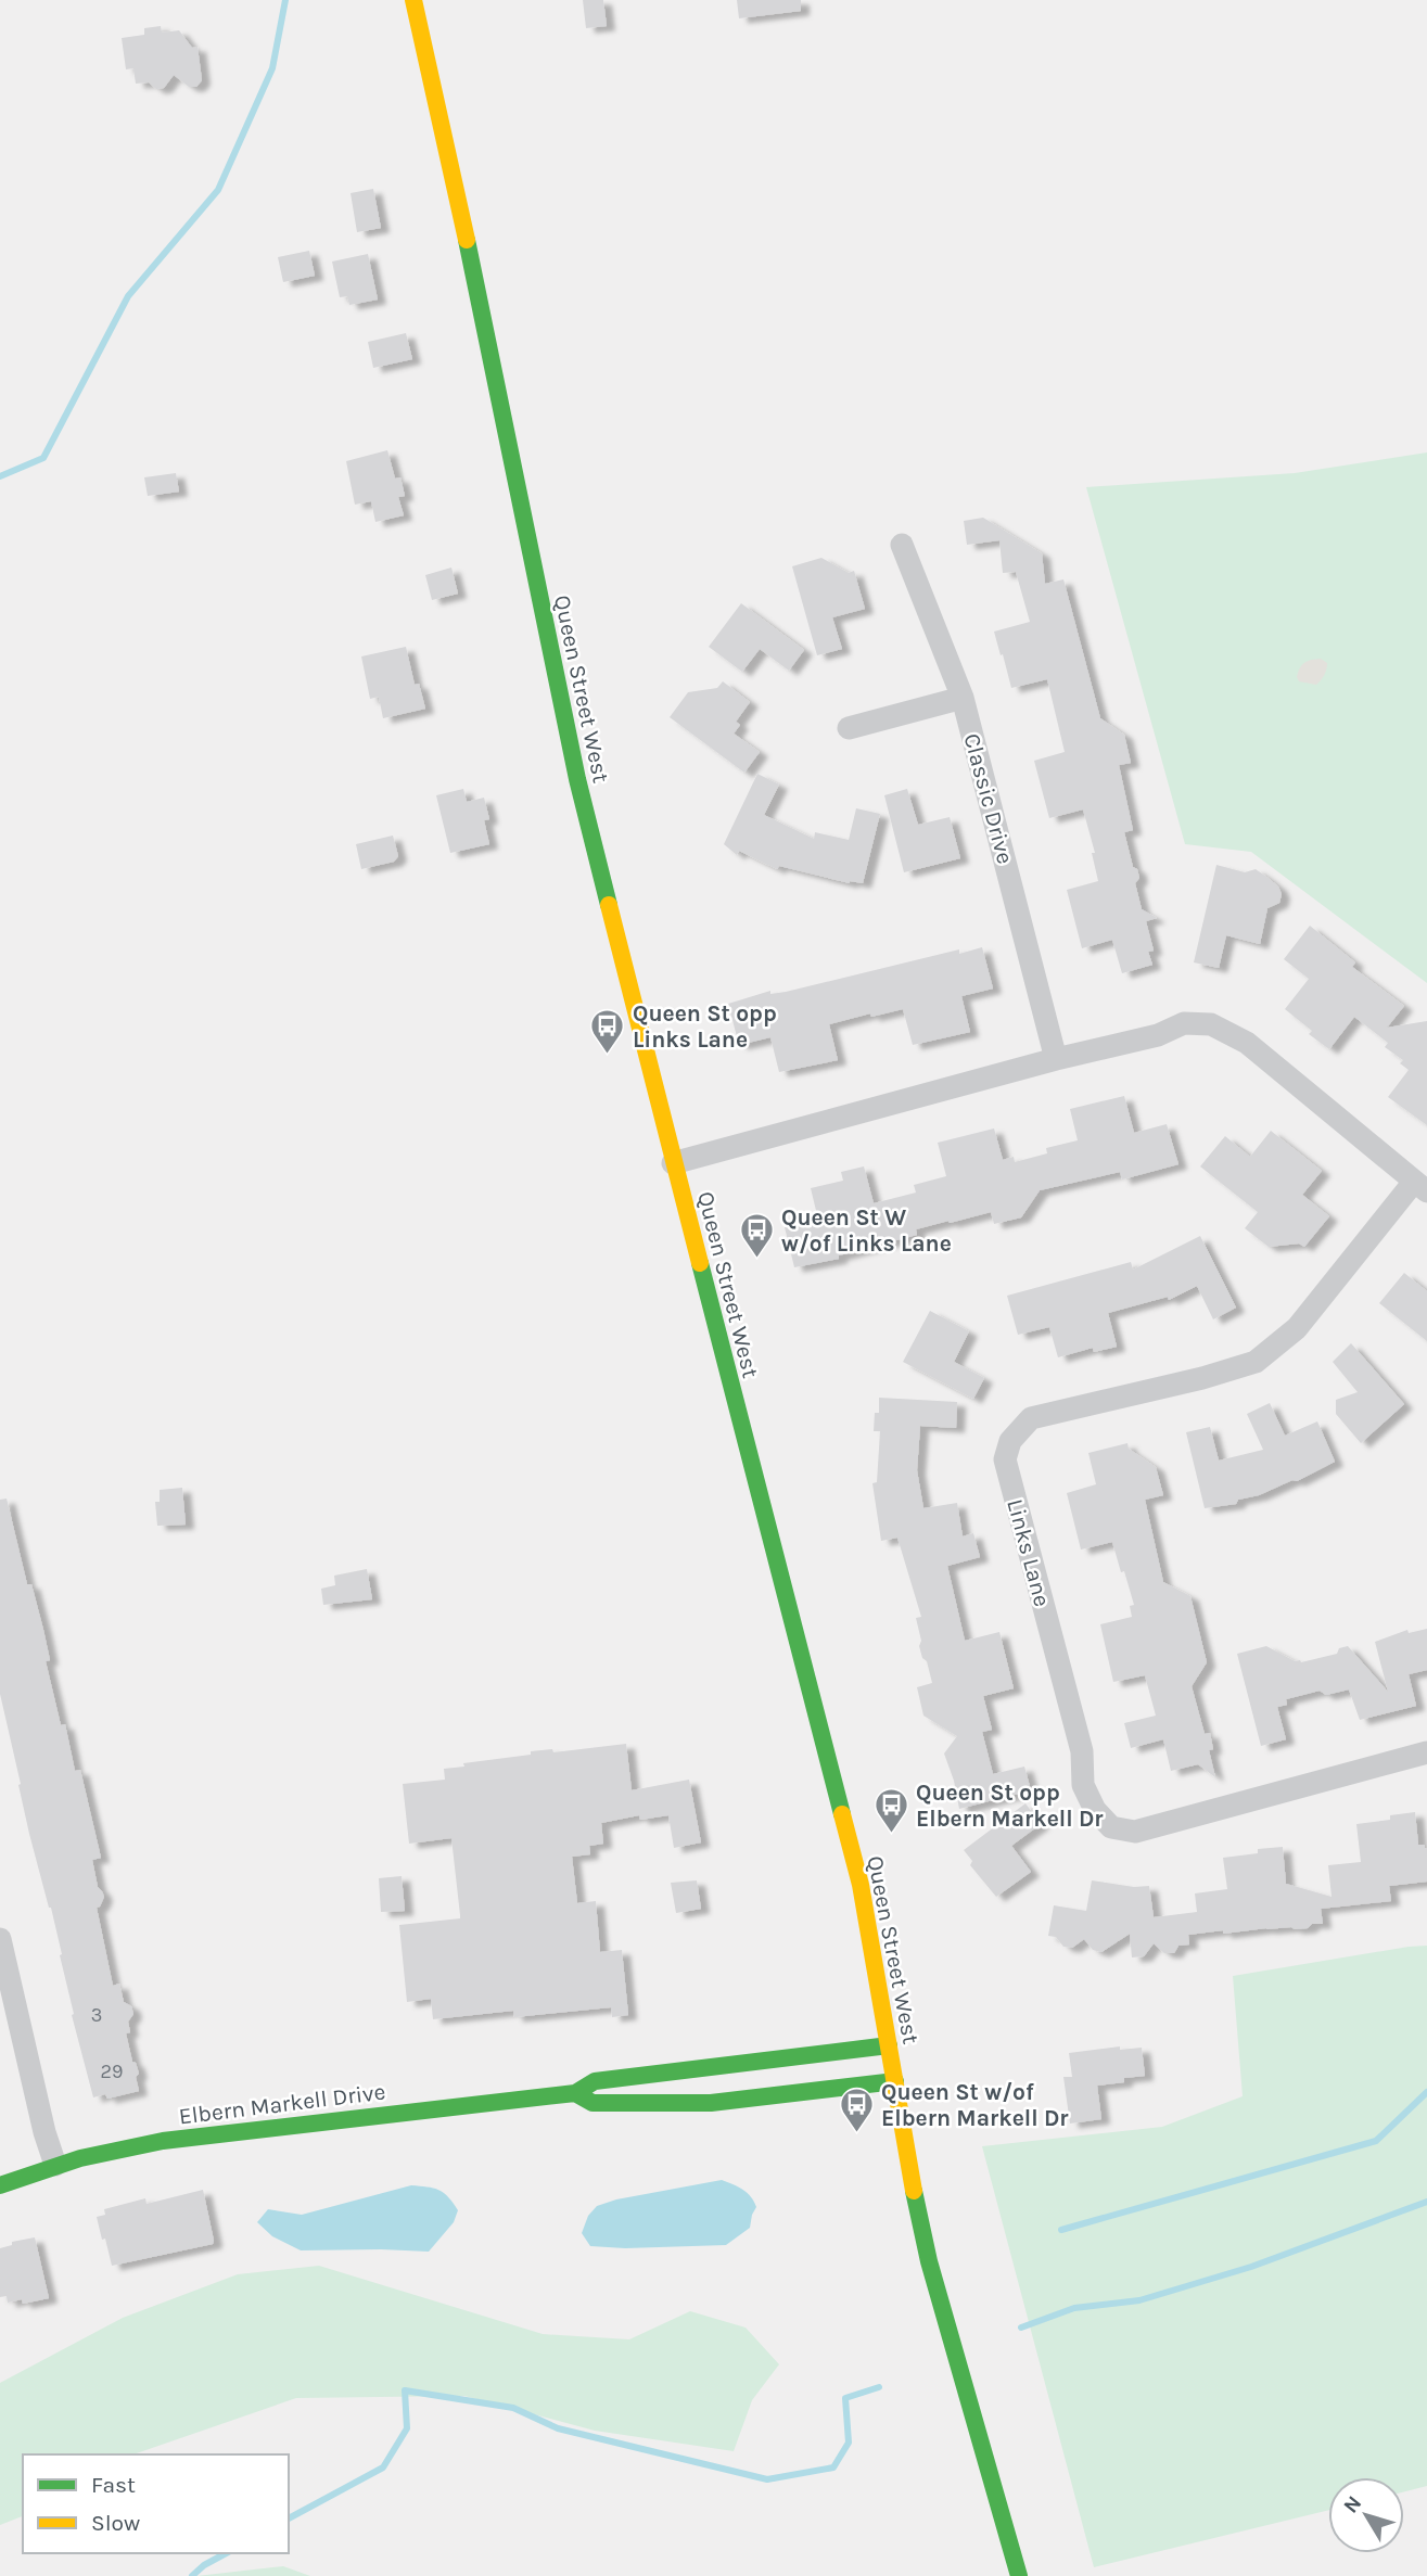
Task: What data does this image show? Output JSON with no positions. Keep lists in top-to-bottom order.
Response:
{
  "streets": {
    "main road": ["Queen Street West", "Elbern Markell Drive"],
    "street": ["Classic Drive", "Links Lane"]
  },
  "crossings": [
    ["Queen Street West", "Links Lane"],
    ["Queen Street West", "Elbern Markell Drive"],
    ["Classic Drive", "Links Lane"]
  ],
  "places": {
    "bus stop": [
      "Queen St opp Links Lane",
      "Queen St W w/of Links Lane",
      "Queen St opp Elbern Markell Dr",
      "Queen St w/of Elbern Markell Dr"
    ]
  },
  "house_numbers": ["3", "29"],
  "legend": ["Fast", "Slow"],
  "north": "top left"
}
